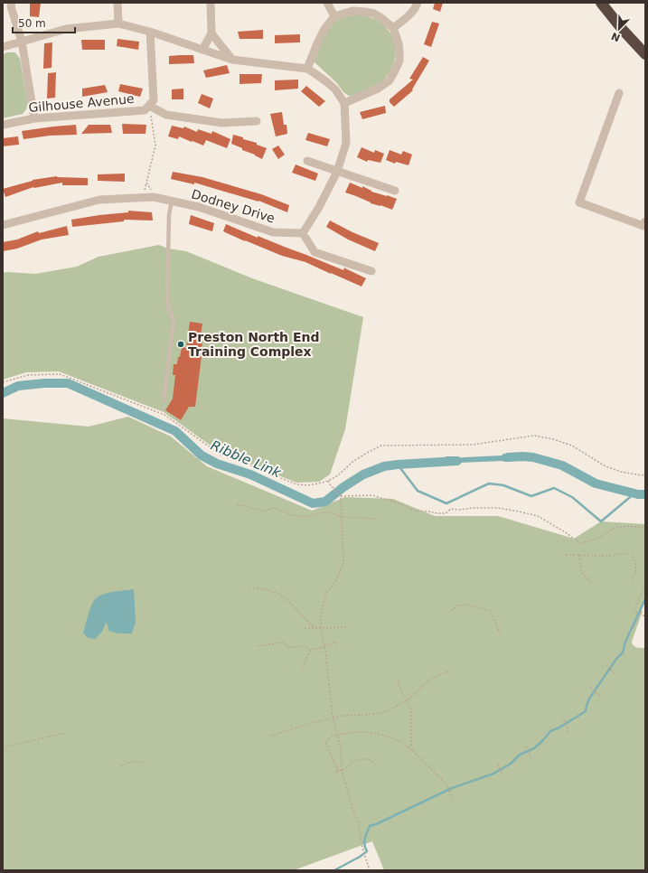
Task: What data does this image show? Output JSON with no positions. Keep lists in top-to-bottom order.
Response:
{
  "streets": {
    "street": ["Gilhouse Avenue", "Dodney Drive"]
  },
  "water": ["Ribble Link"],
  "places": ["Preston North End Training Complex"],
  "scale_bar": "50 m",
  "north": "bottom left"
}
